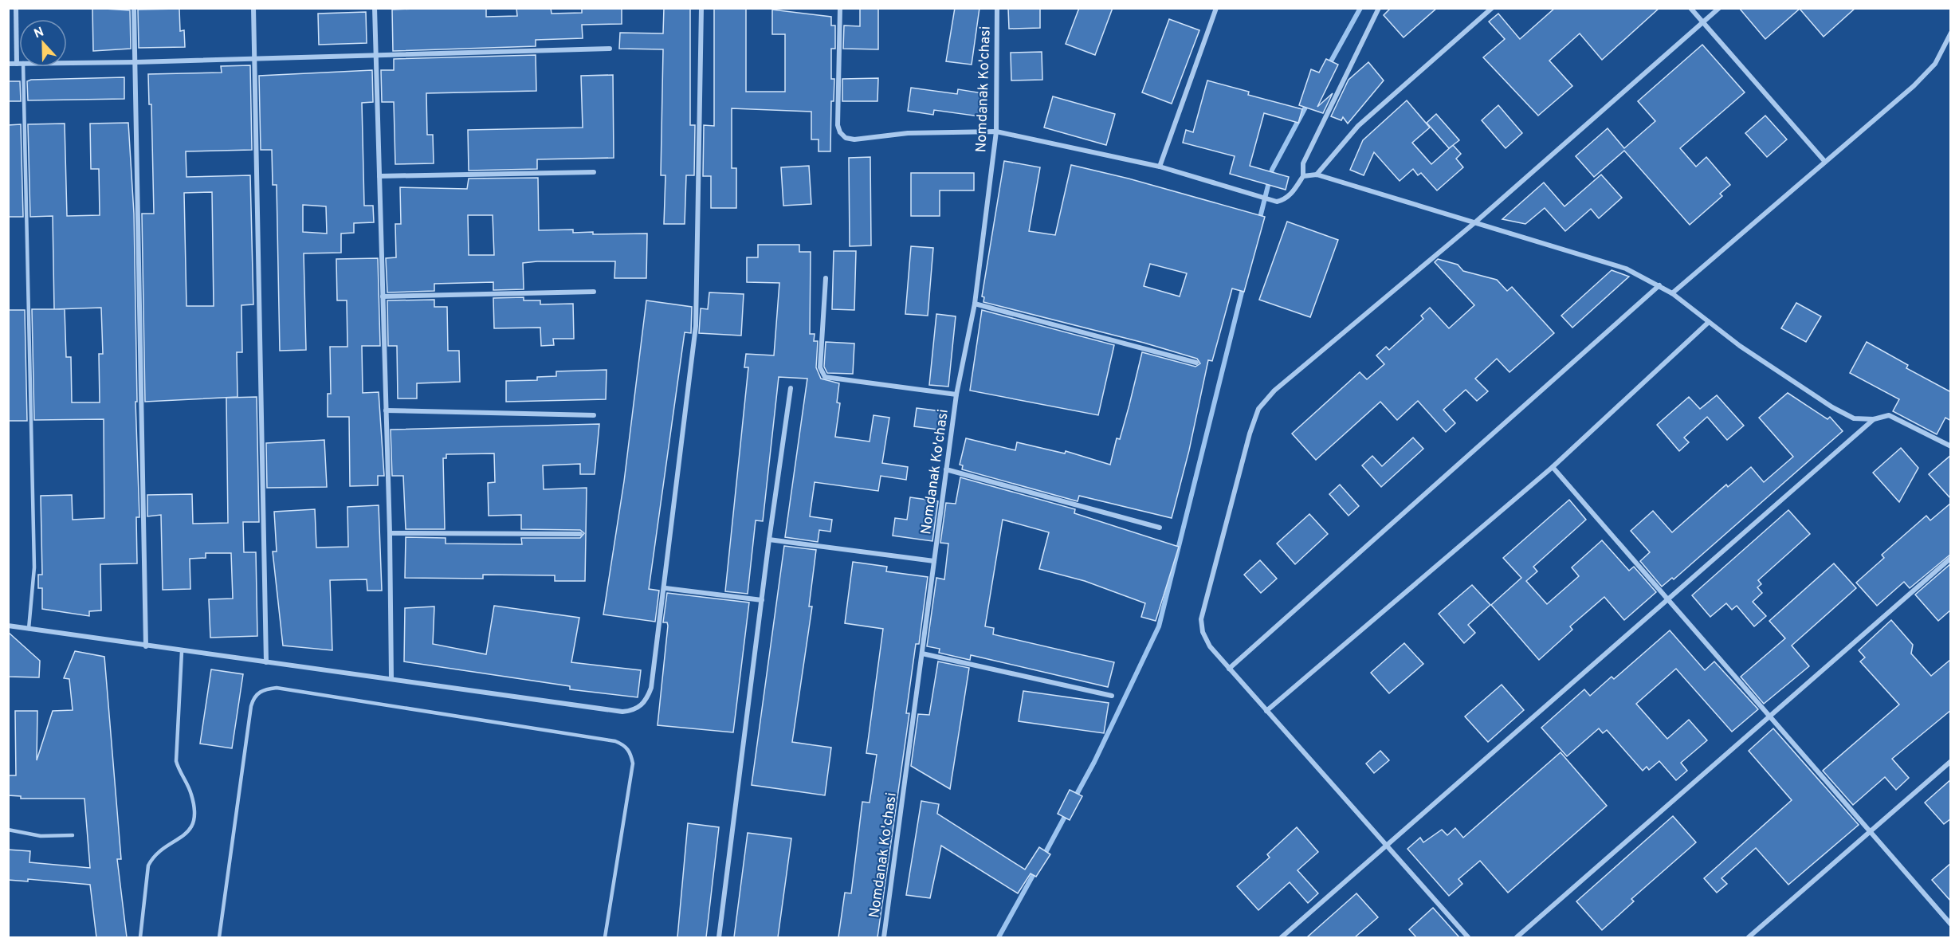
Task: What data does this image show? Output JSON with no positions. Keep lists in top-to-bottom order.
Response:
{
  "streets": {
    "street": ["Nomdanak Ko'chasi"]
  },
  "north": "top"
}
